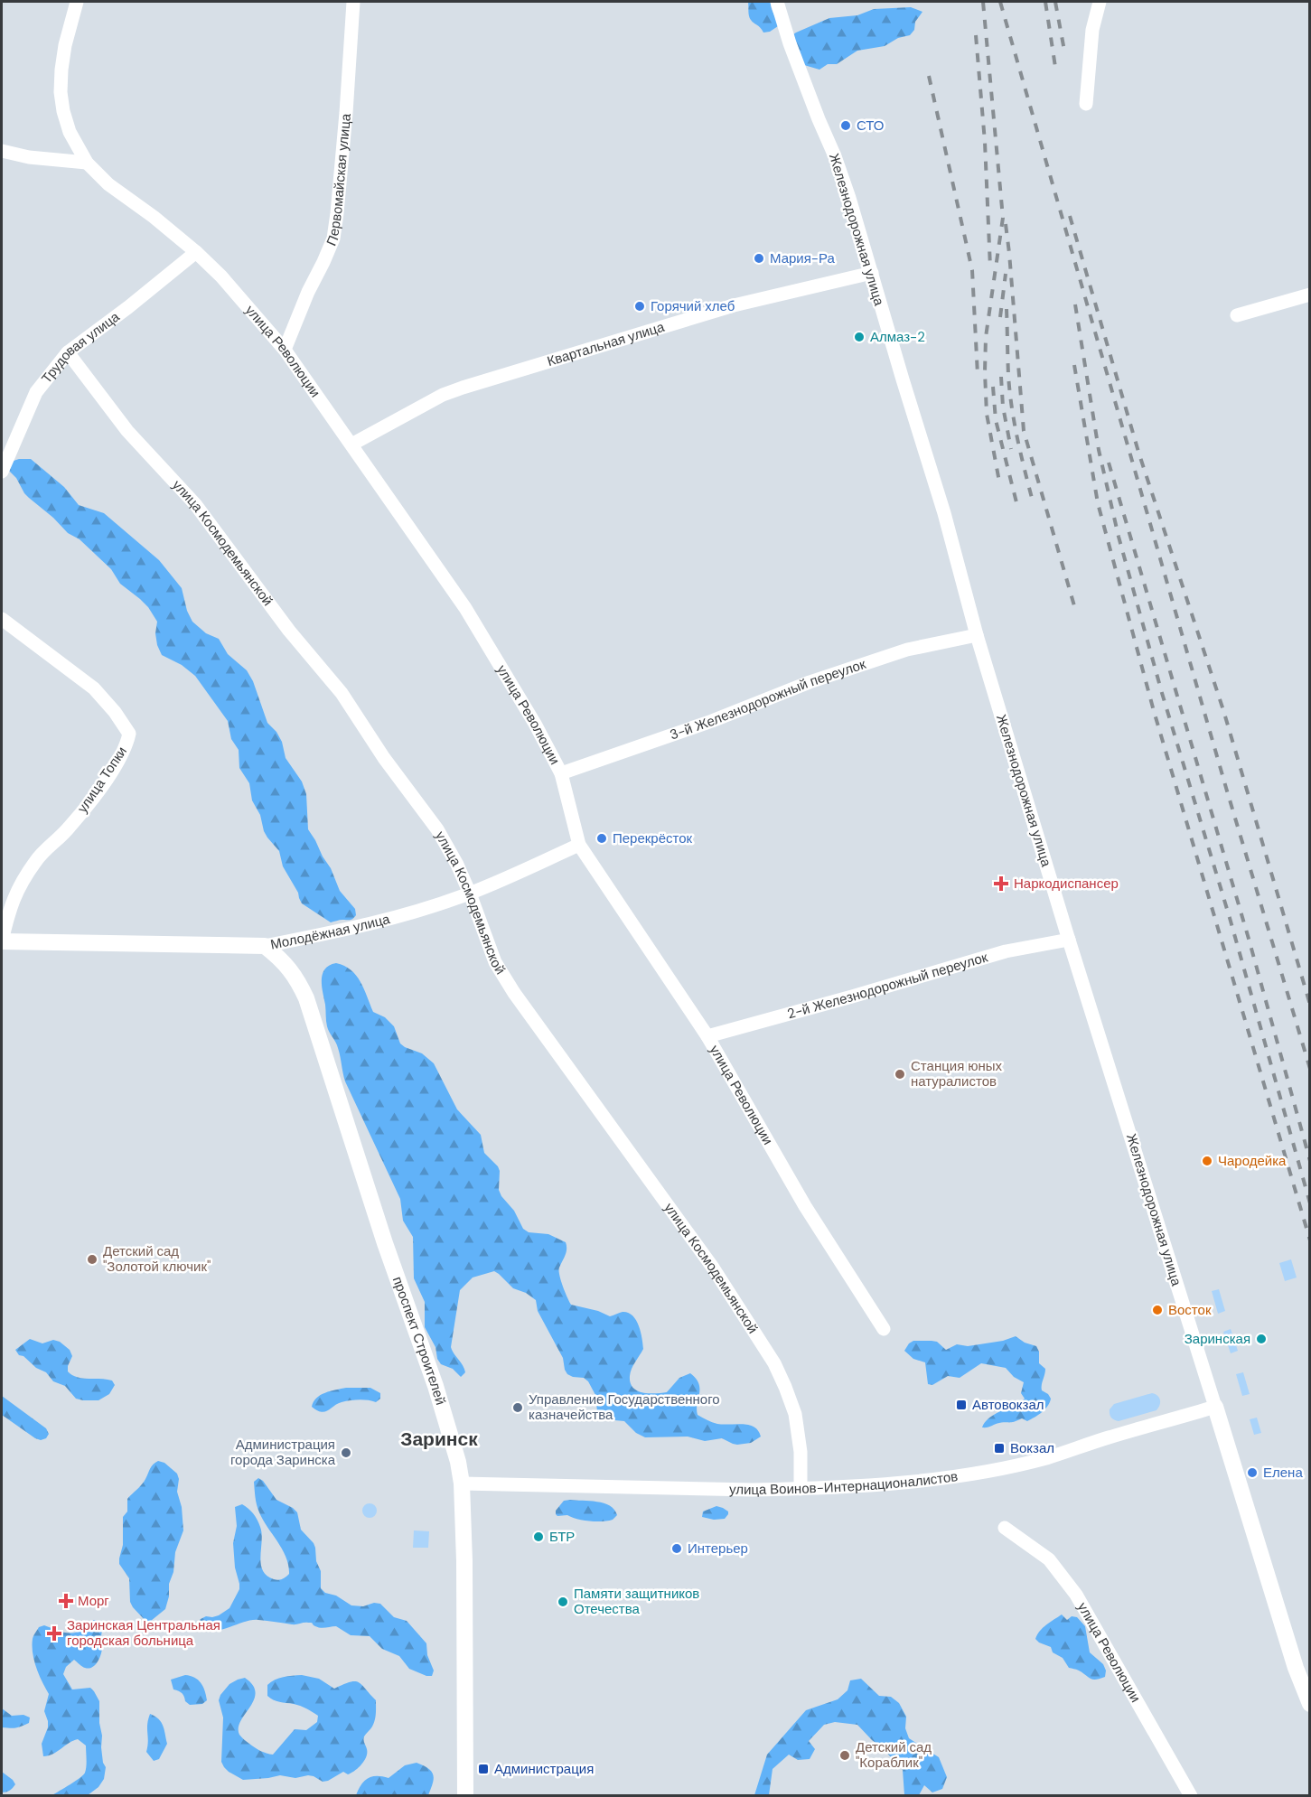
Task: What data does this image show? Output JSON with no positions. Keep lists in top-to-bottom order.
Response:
{
  "streets": {
    "street": [
      "Первомайская улица",
      "Железнодорожная улица",
      "Квартальная улица",
      "Трудовая улица",
      "улица Революции",
      "улица Космодемьянской",
      "3-й Железнодорожный переулок",
      "улица Топки",
      "Молодёжная улица",
      "2-й Железнодорожный переулок",
      "проспект Строителей",
      "улица Воинов-Интернационалистов"
    ]
  },
  "crossings": [
    ["Первомайская улица", "улица Революции"],
    ["Железнодорожная улица", "Квартальная улица"],
    ["Железнодорожная улица", "3-й Железнодорожный переулок"],
    ["Железнодорожная улица", "2-й Железнодорожный переулок"],
    ["Железнодорожная улица", "улица Воинов-Интернационалистов"],
    ["Квартальная улица", "улица Революции"],
    ["Трудовая улица", "улица Революции"],
    ["Трудовая улица", "улица Космодемьянской"],
    ["улица Революции", "3-й Железнодорожный переулок"],
    ["улица Революции", "Молодёжная улица"],
    ["улица Революции", "2-й Железнодорожный переулок"],
    ["улица Космодемьянской", "Молодёжная улица"],
    ["улица Космодемьянской", "улица Воинов-Интернационалистов"],
    ["улица Топки", "Молодёжная улица"],
    ["Молодёжная улица", "проспект Строителей"],
    ["проспект Строителей", "улица Воинов-Интернационалистов"]
  ],
  "districts": ["Заринск"],
  "places": {
    "other": [
      "СТО",
      "Мария-Ра",
      "Горячий хлеб",
      "Алмаз-2",
      "Перекрёсток",
      "Станция юных натуралистов",
      "Чародейка",
      "Детский сад \"Золотой ключик\"",
      "Восток",
      "Заринская",
      "Управление Государственного казначейства",
      "Администрация города Заринска",
      "Елена",
      "БТР",
      "Интерьер",
      "Памяти защитников Отечества",
      "Детский сад \"Кораблик\""
    ],
    "health": ["Наркодиспансер", "Морг", "Заринская Центральная городская больница"],
    "transit": ["Автовокзал", "Вокзал", "Администрация"]
  }
}
